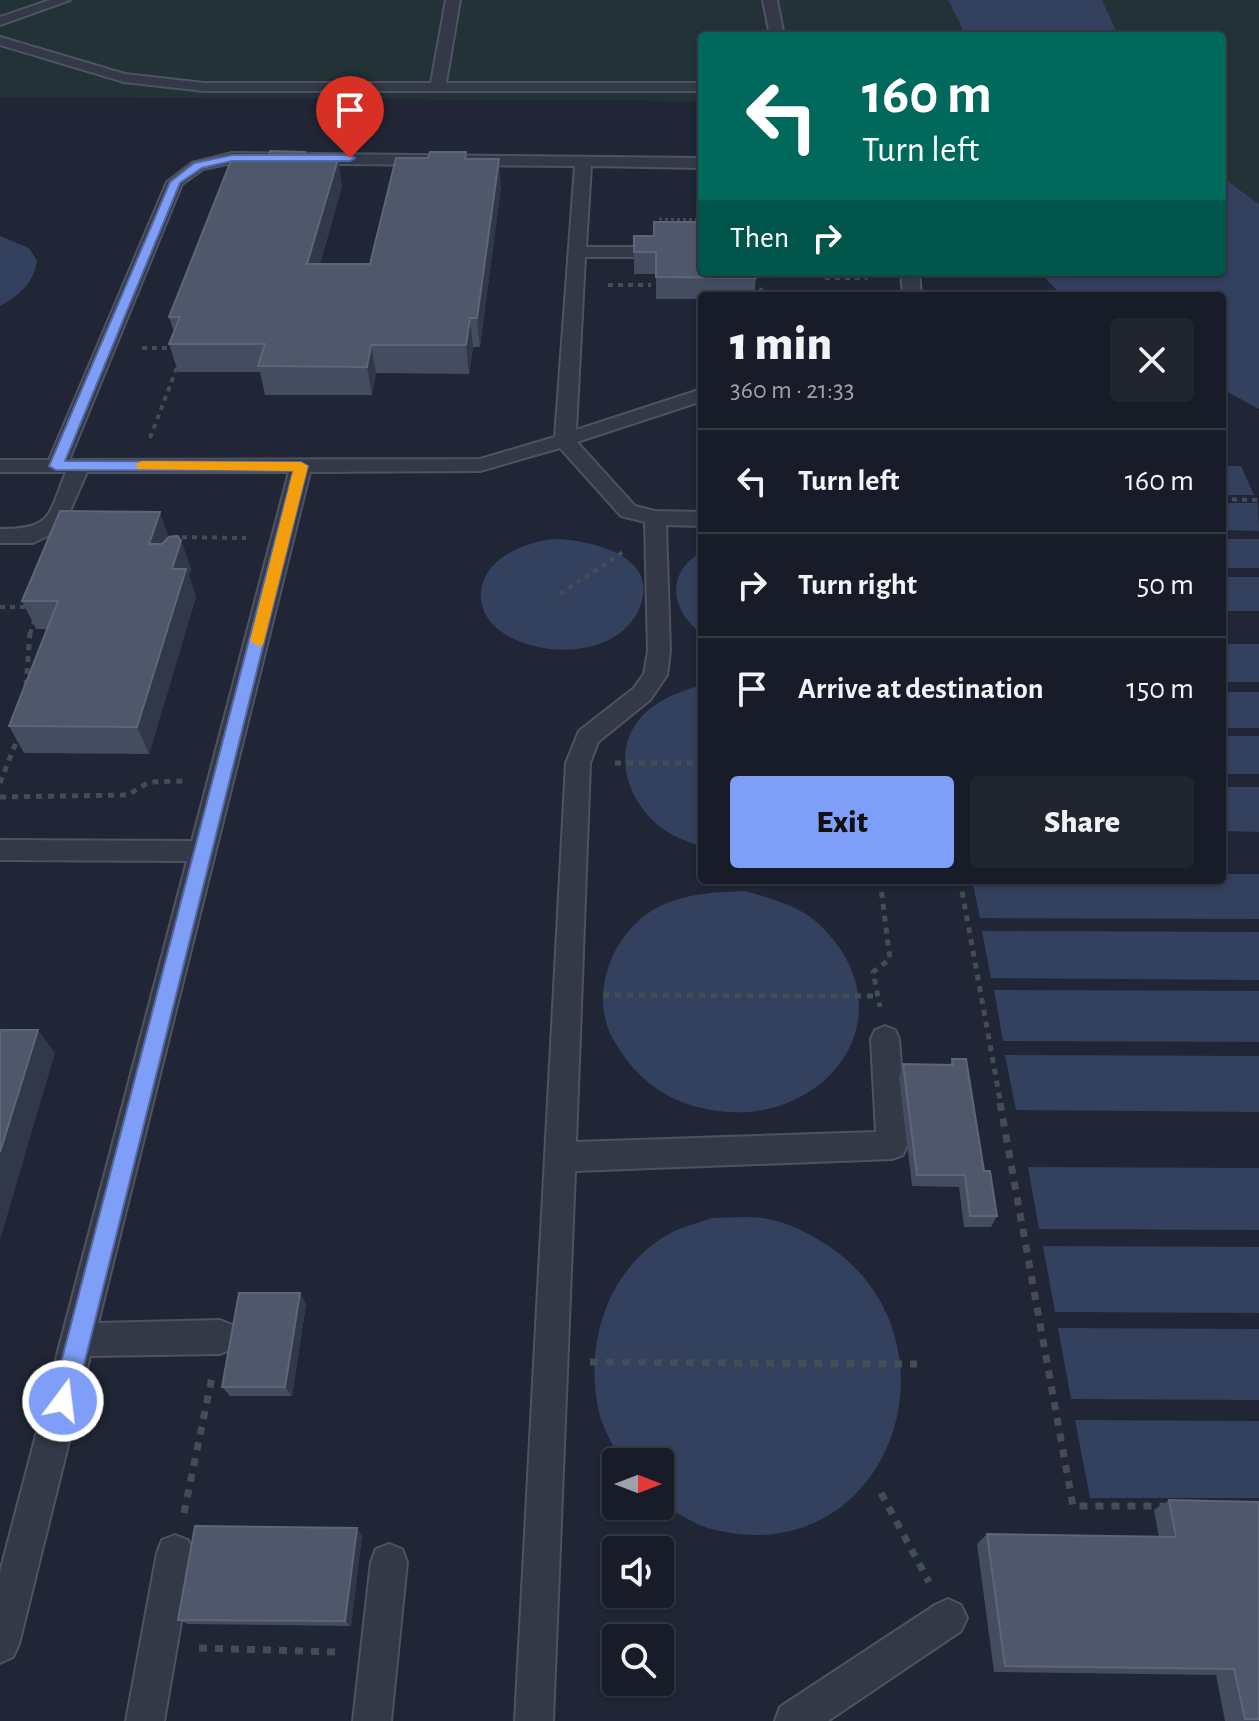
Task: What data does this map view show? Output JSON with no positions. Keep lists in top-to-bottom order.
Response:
{
  "north": "right",
  "page": {
    "turn": ["160 m", "Turn left"],
    "then": "Then",
    "heading": ["1 min", "360 m · 21:33"],
    "list": [
      {
        "name": "Turn left",
        "value": "160 m"
      },
      {
        "name": "Turn right",
        "value": "50 m"
      },
      {
        "name": "Arrive at destination",
        "value": "150 m"
      }
    ],
    "buttons": ["Exit", "Share"]
  }
}
